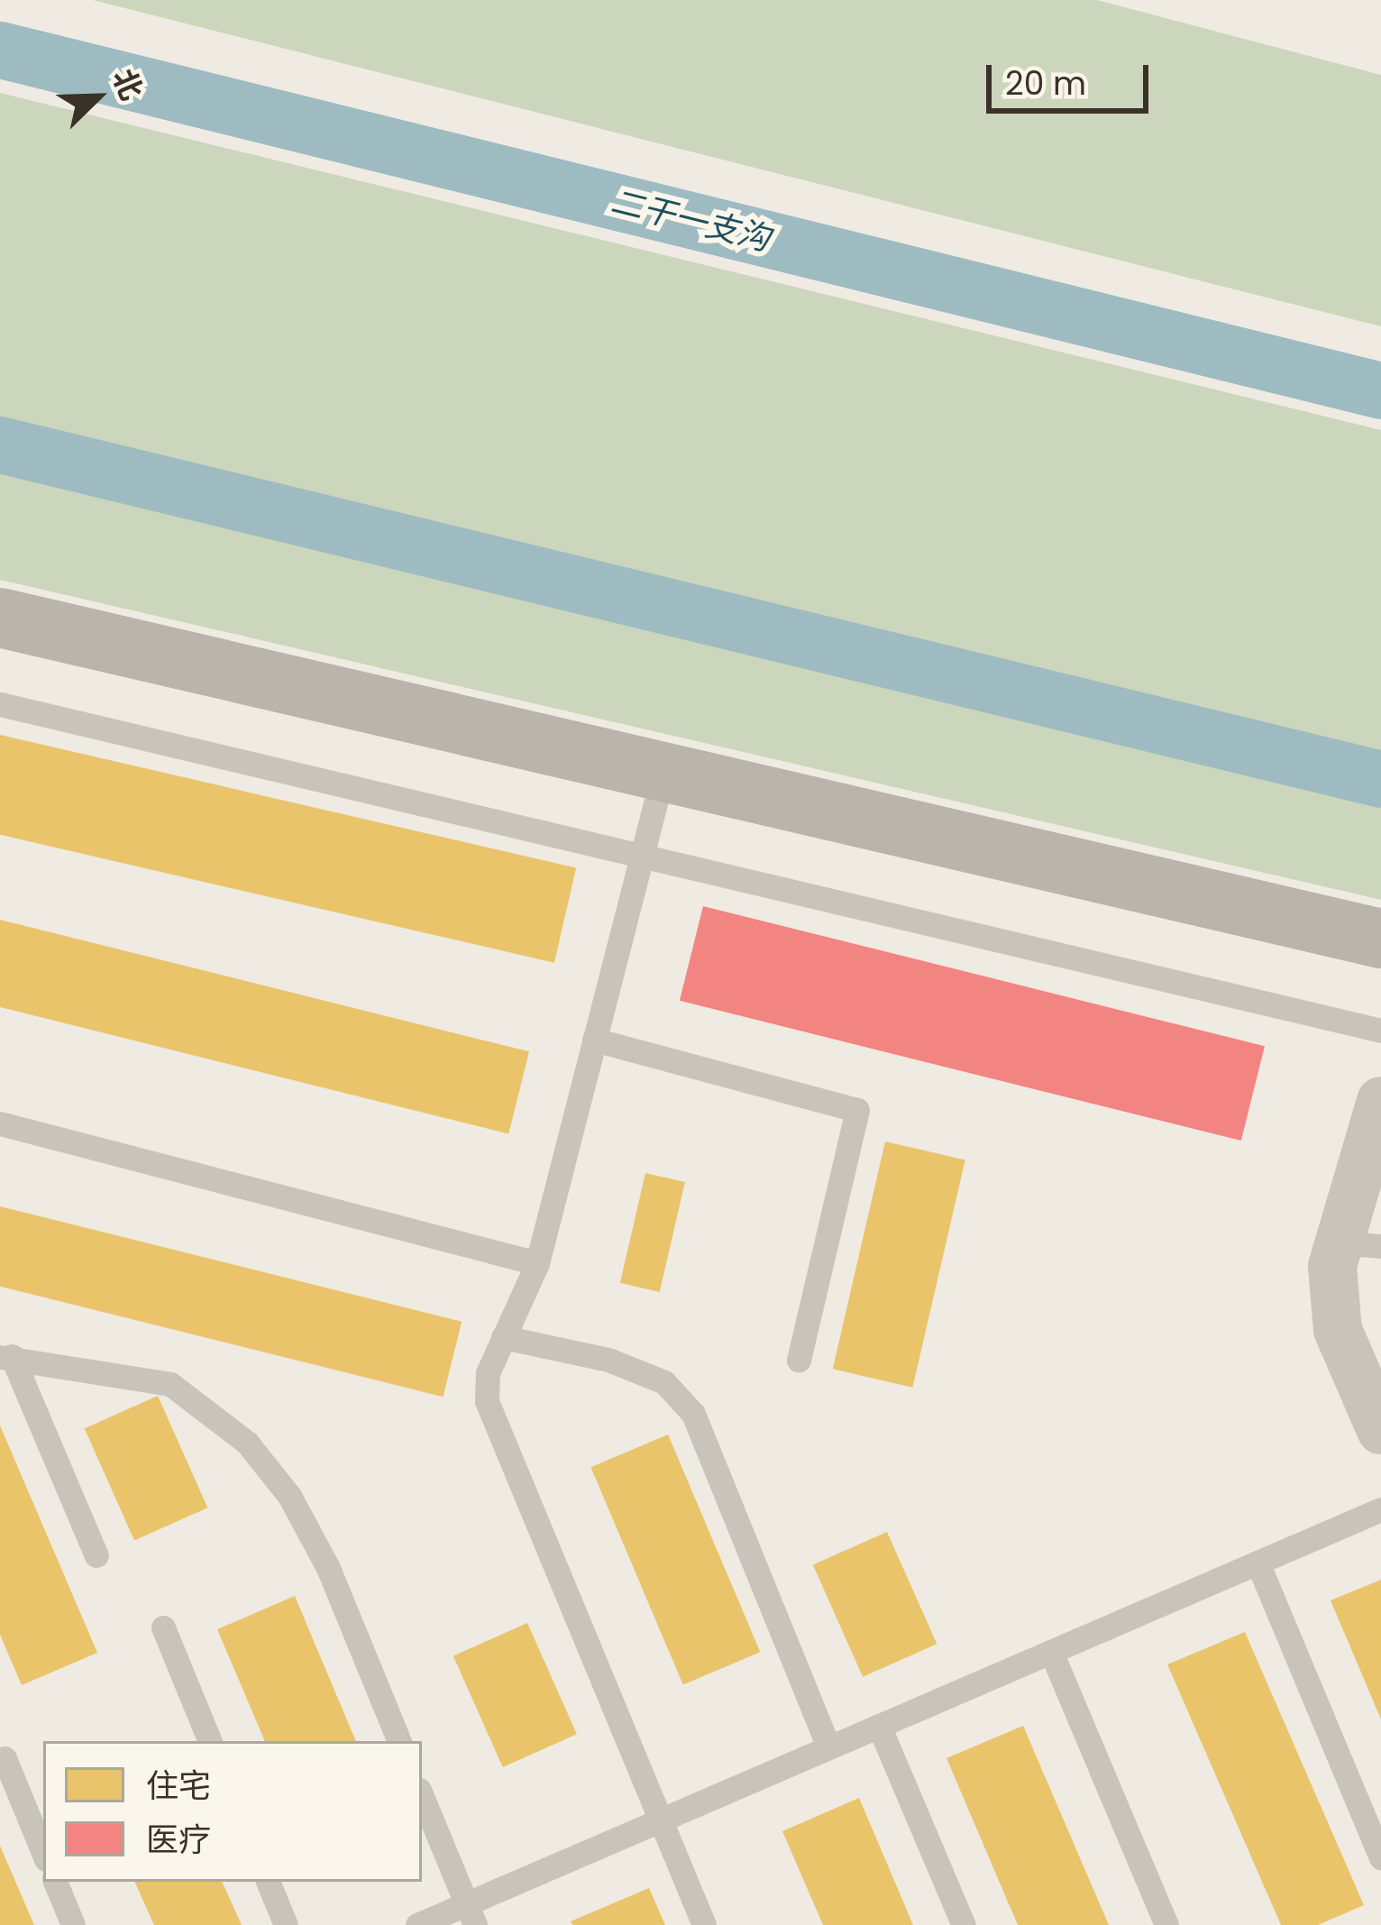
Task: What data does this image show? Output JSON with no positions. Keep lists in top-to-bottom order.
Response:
{
  "water": ["二干一支沟"],
  "legend": ["住宅", "医疗"],
  "scale_bar": "20 m",
  "north": "top right"
}
